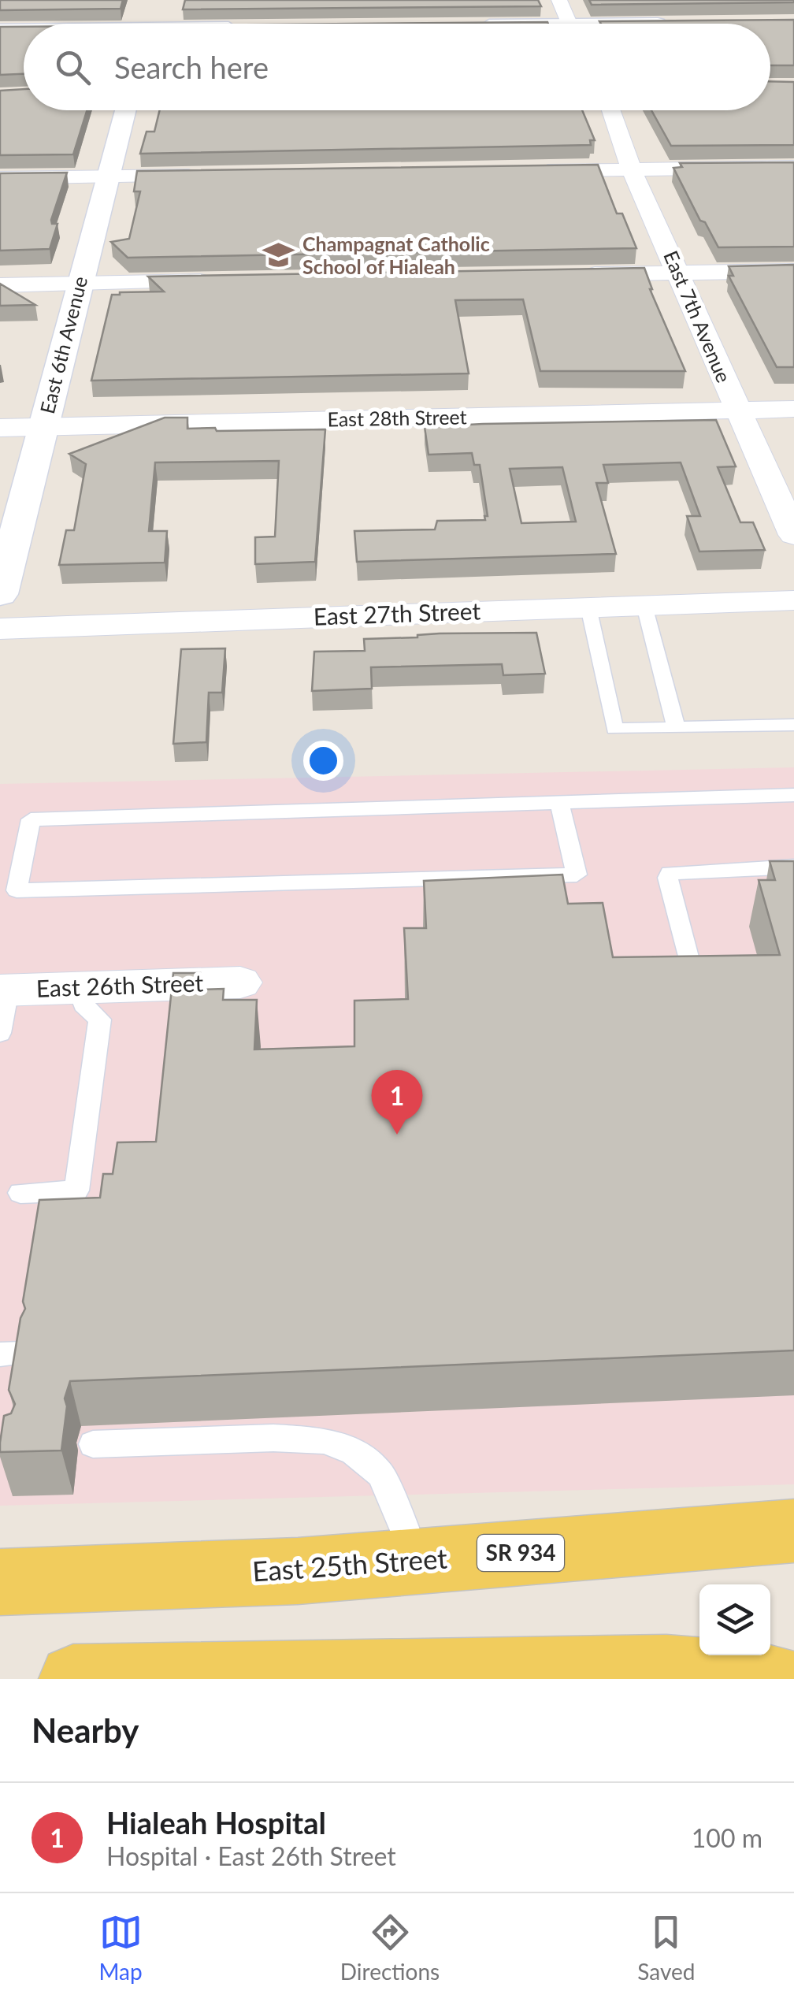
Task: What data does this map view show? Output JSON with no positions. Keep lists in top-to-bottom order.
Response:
{
  "streets": {
    "main road": ["SR 934", "East 25th Street"],
    "street": [
      "East 7th Avenue",
      "East 6th Avenue",
      "East 28th Street",
      "East 27th Street",
      "East 26th Street"
    ]
  },
  "crossings": [
    ["East 7th Avenue", "East 28th Street"],
    ["East 6th Avenue", "East 28th Street"]
  ],
  "places": {
    "school or university": ["Champagnat Catholic School of Hialeah"]
  },
  "page": {
    "search": "Search here",
    "pins": "1",
    "heading": "Nearby",
    "list": [
      {
        "mark": "1",
        "name": "Hialeah Hospital",
        "note": "Hospital · East 26th Street",
        "value": "100 m"
      }
    ],
    "nav": ["Map", "Directions", "Saved"]
  }
}
